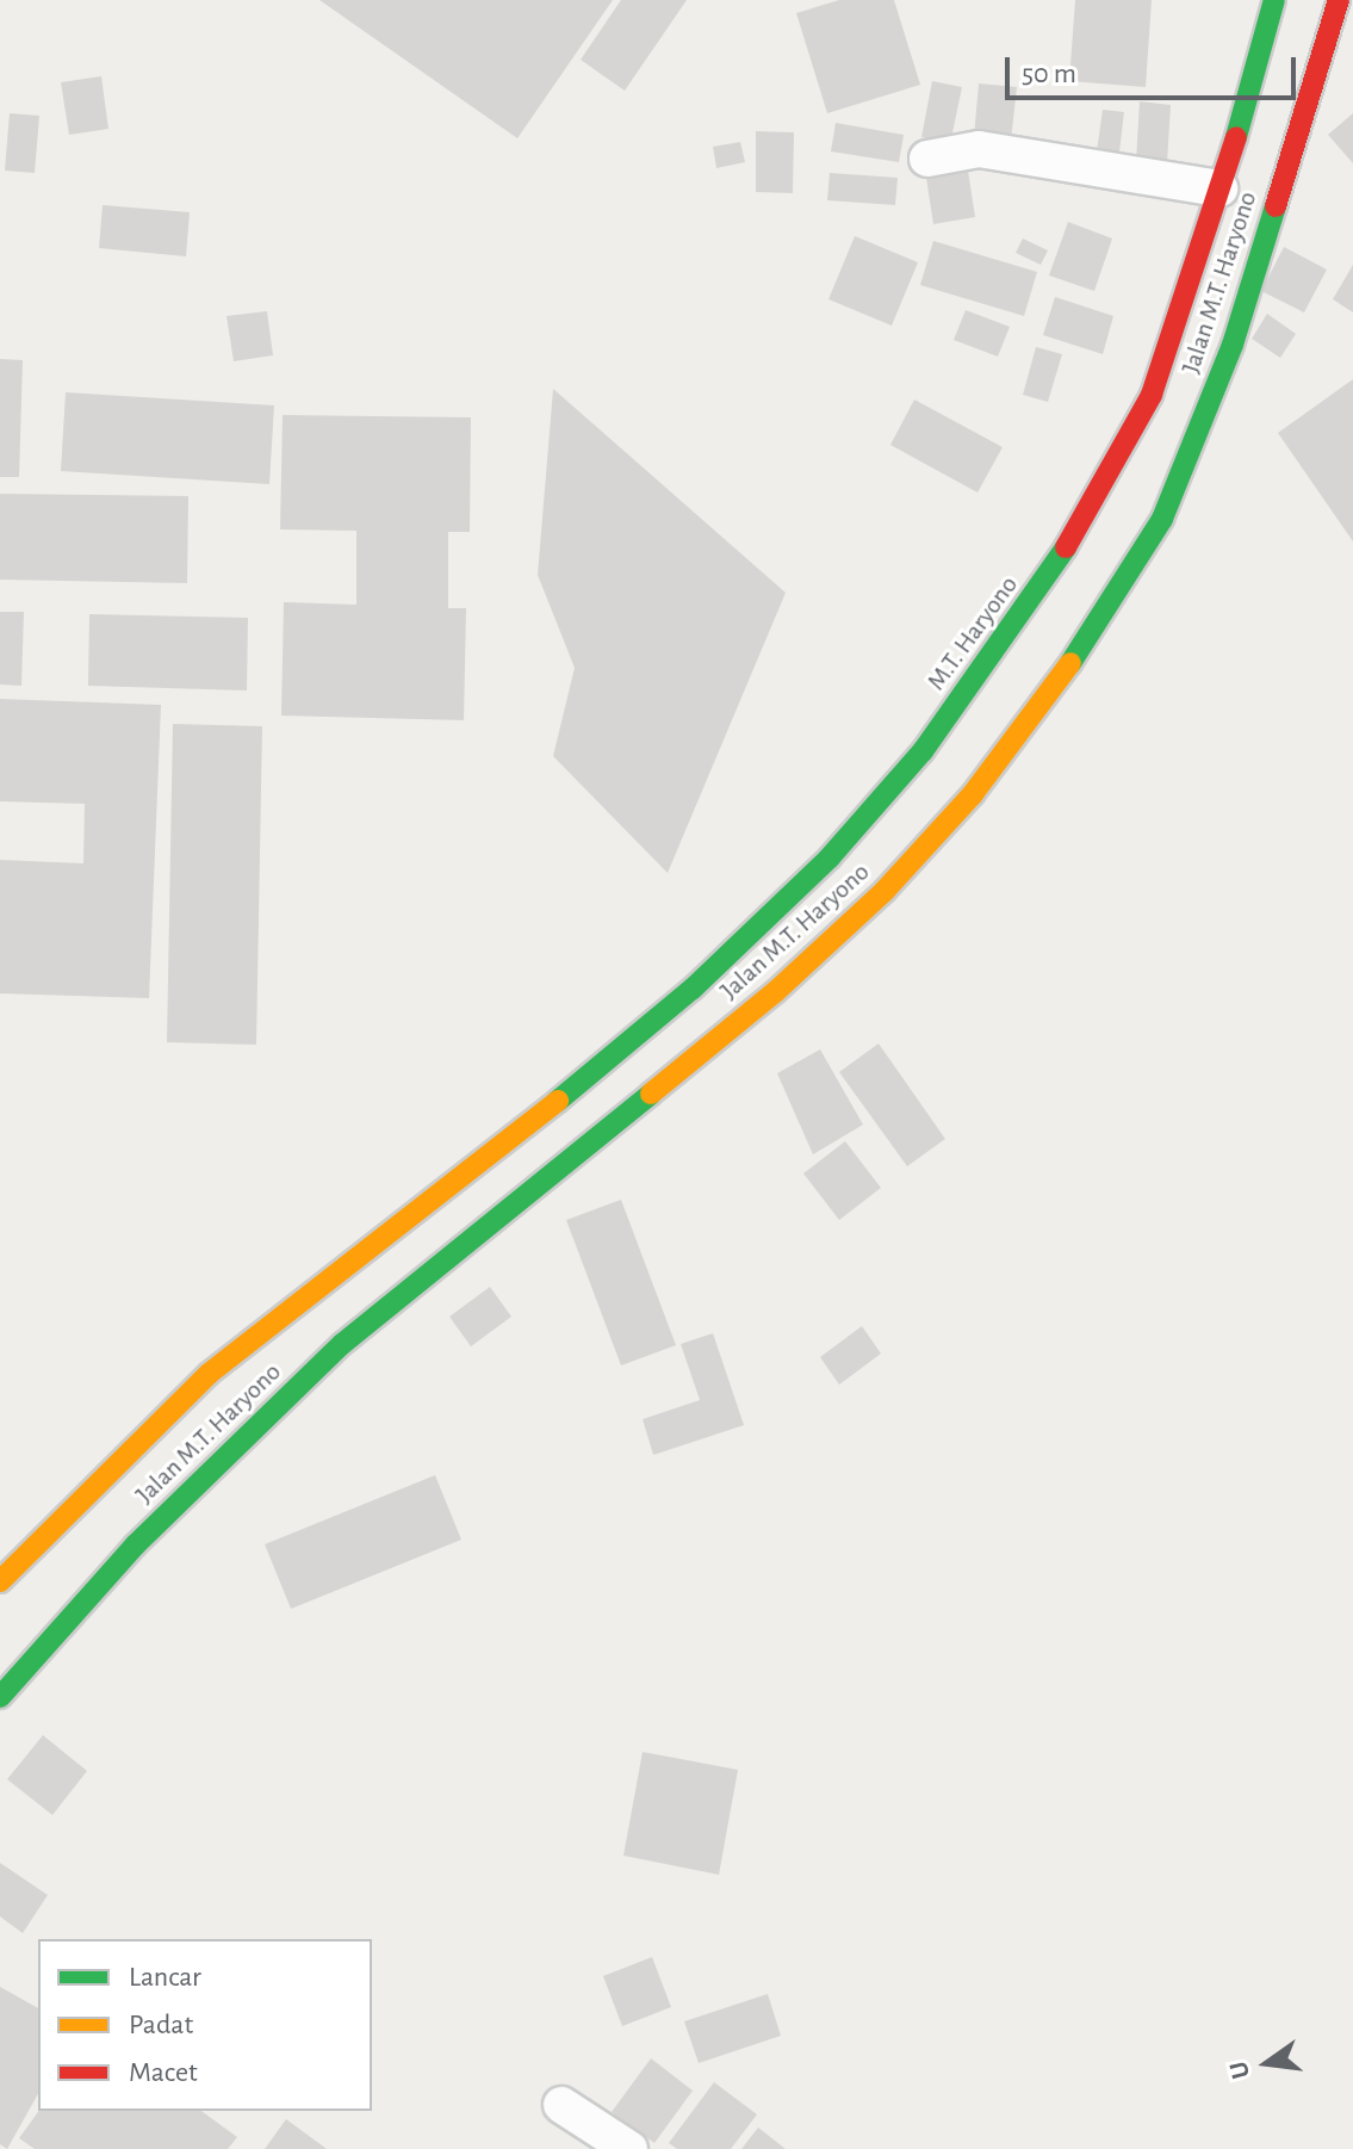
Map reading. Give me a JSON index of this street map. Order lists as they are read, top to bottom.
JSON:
{
  "streets": {
    "highway": ["Jalan M.T. Haryono", "M.T. Haryono"]
  },
  "crossings": [
    ["Jalan M.T. Haryono", "M.T. Haryono"]
  ],
  "legend": ["Lancar", "Padat", "Macet"],
  "scale_bar": "50 m",
  "north": "left"
}
